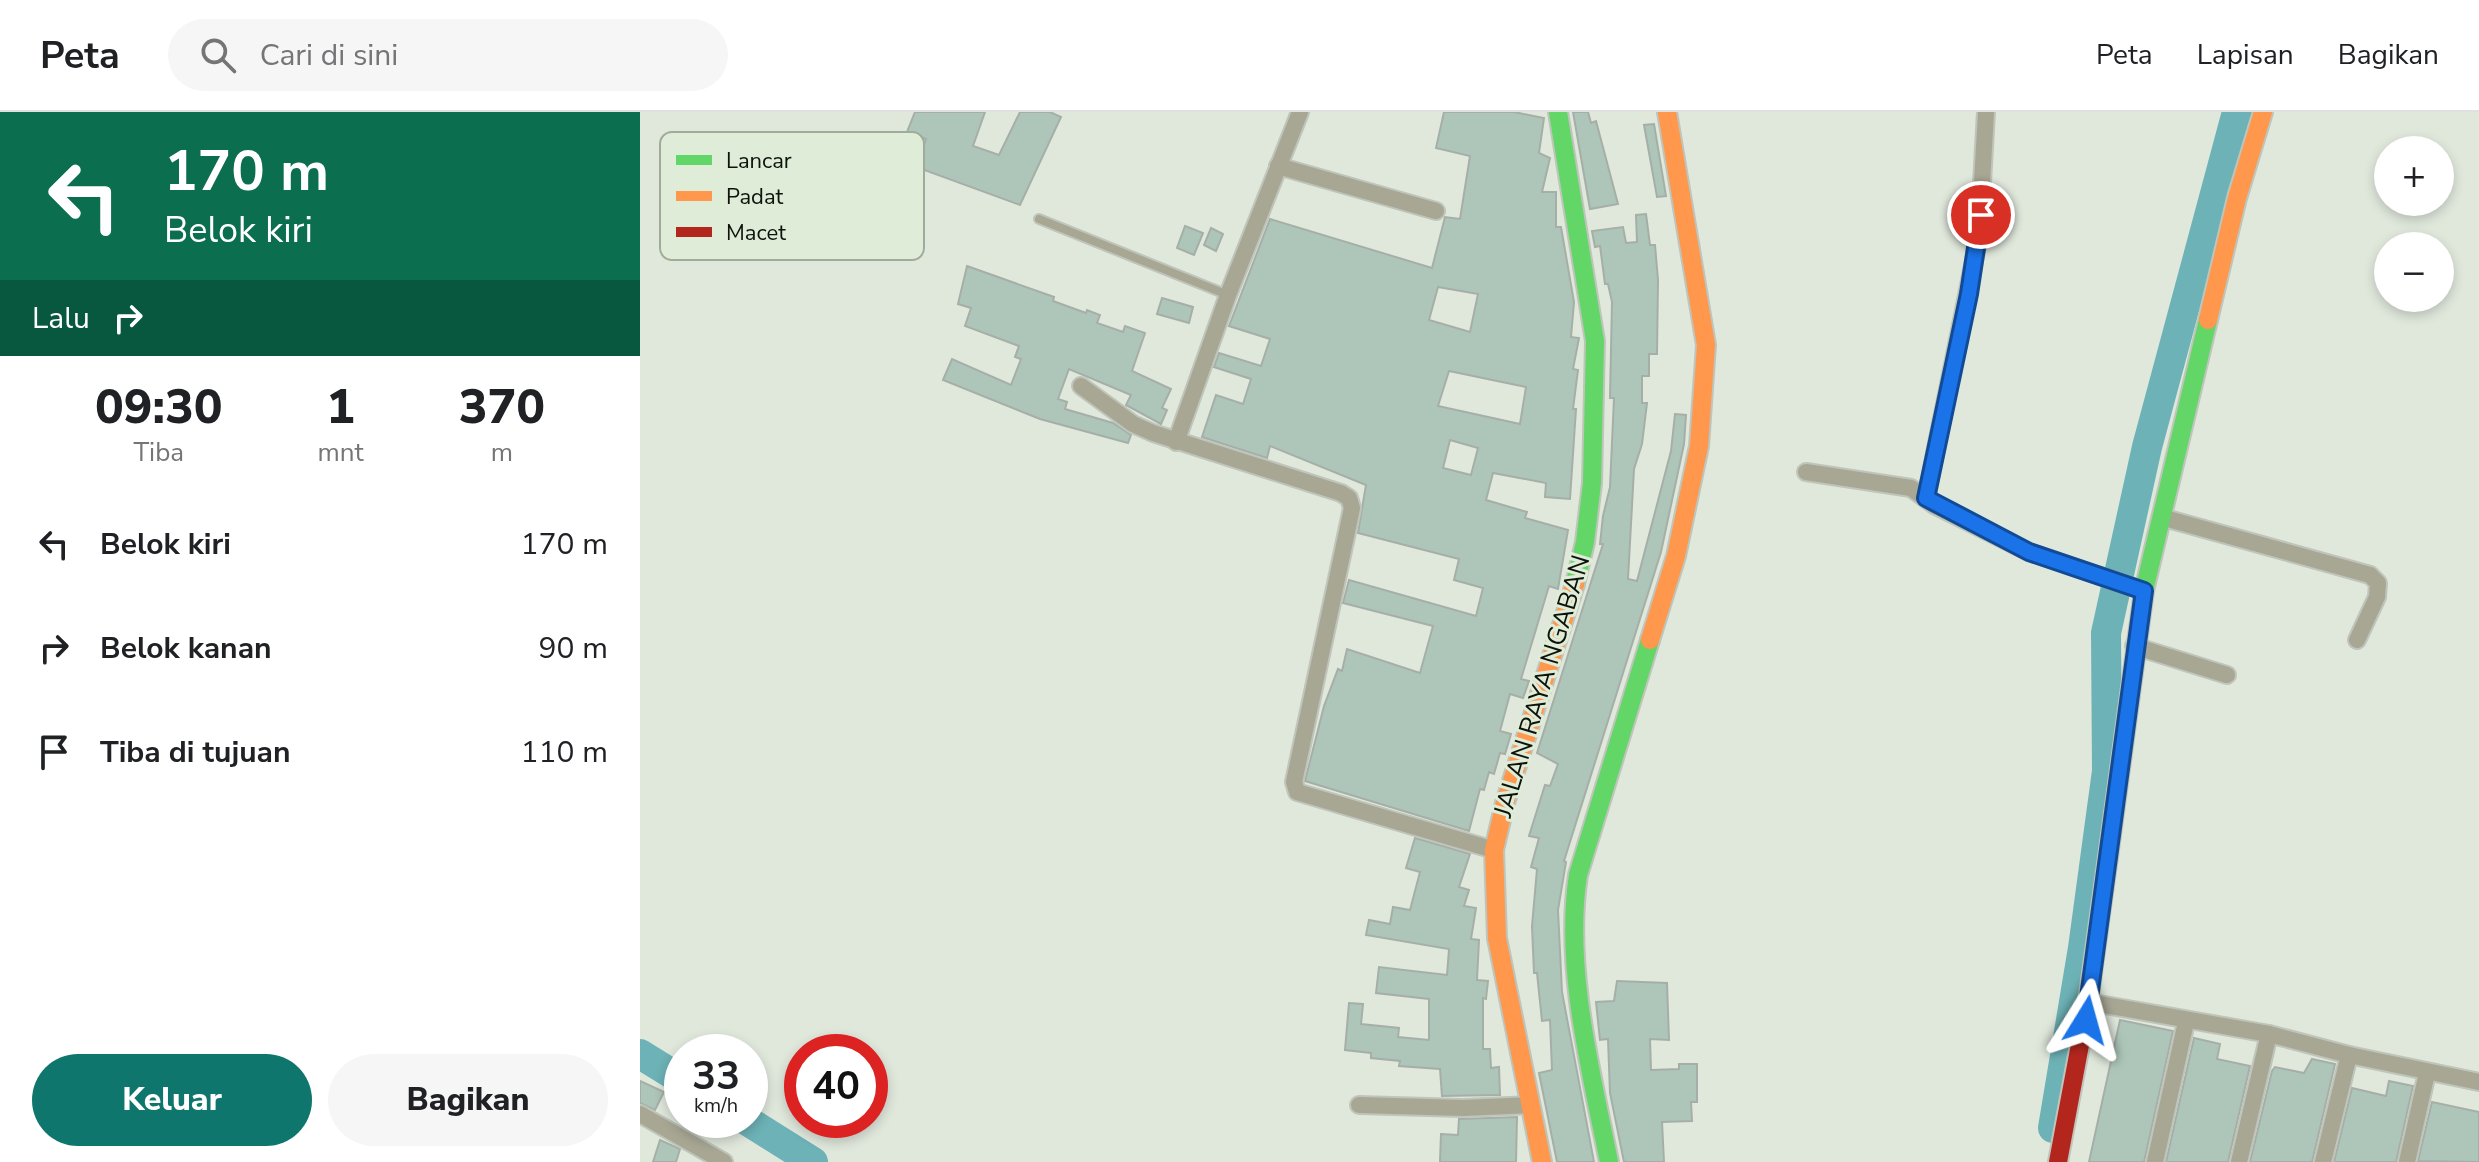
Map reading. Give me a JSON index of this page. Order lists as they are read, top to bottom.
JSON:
{
  "streets": {
    "street": ["JALAN RAYA NGABAN"]
  },
  "legend": ["Lancar", "Padat", "Macet"],
  "page": {
    "header": "Peta",
    "search": "Cari di sini",
    "nav": ["Peta", "Lapisan", "Bagikan"],
    "turn": ["170 m", "Belok kiri"],
    "map_buttons": ["+", "−"],
    "then": "Lalu",
    "eta": [
      "09:30",
      "Tiba",
      "1",
      "mnt",
      "370",
      "m"
    ],
    "list": [
      {
        "name": "Belok kiri",
        "value": "170 m"
      },
      {
        "name": "Belok kanan",
        "value": "90 m"
      },
      {
        "name": "Tiba di tujuan",
        "value": "110 m"
      }
    ],
    "speed": "33 km/h",
    "limit": "40",
    "buttons": ["Keluar", "Bagikan"]
  }
}
